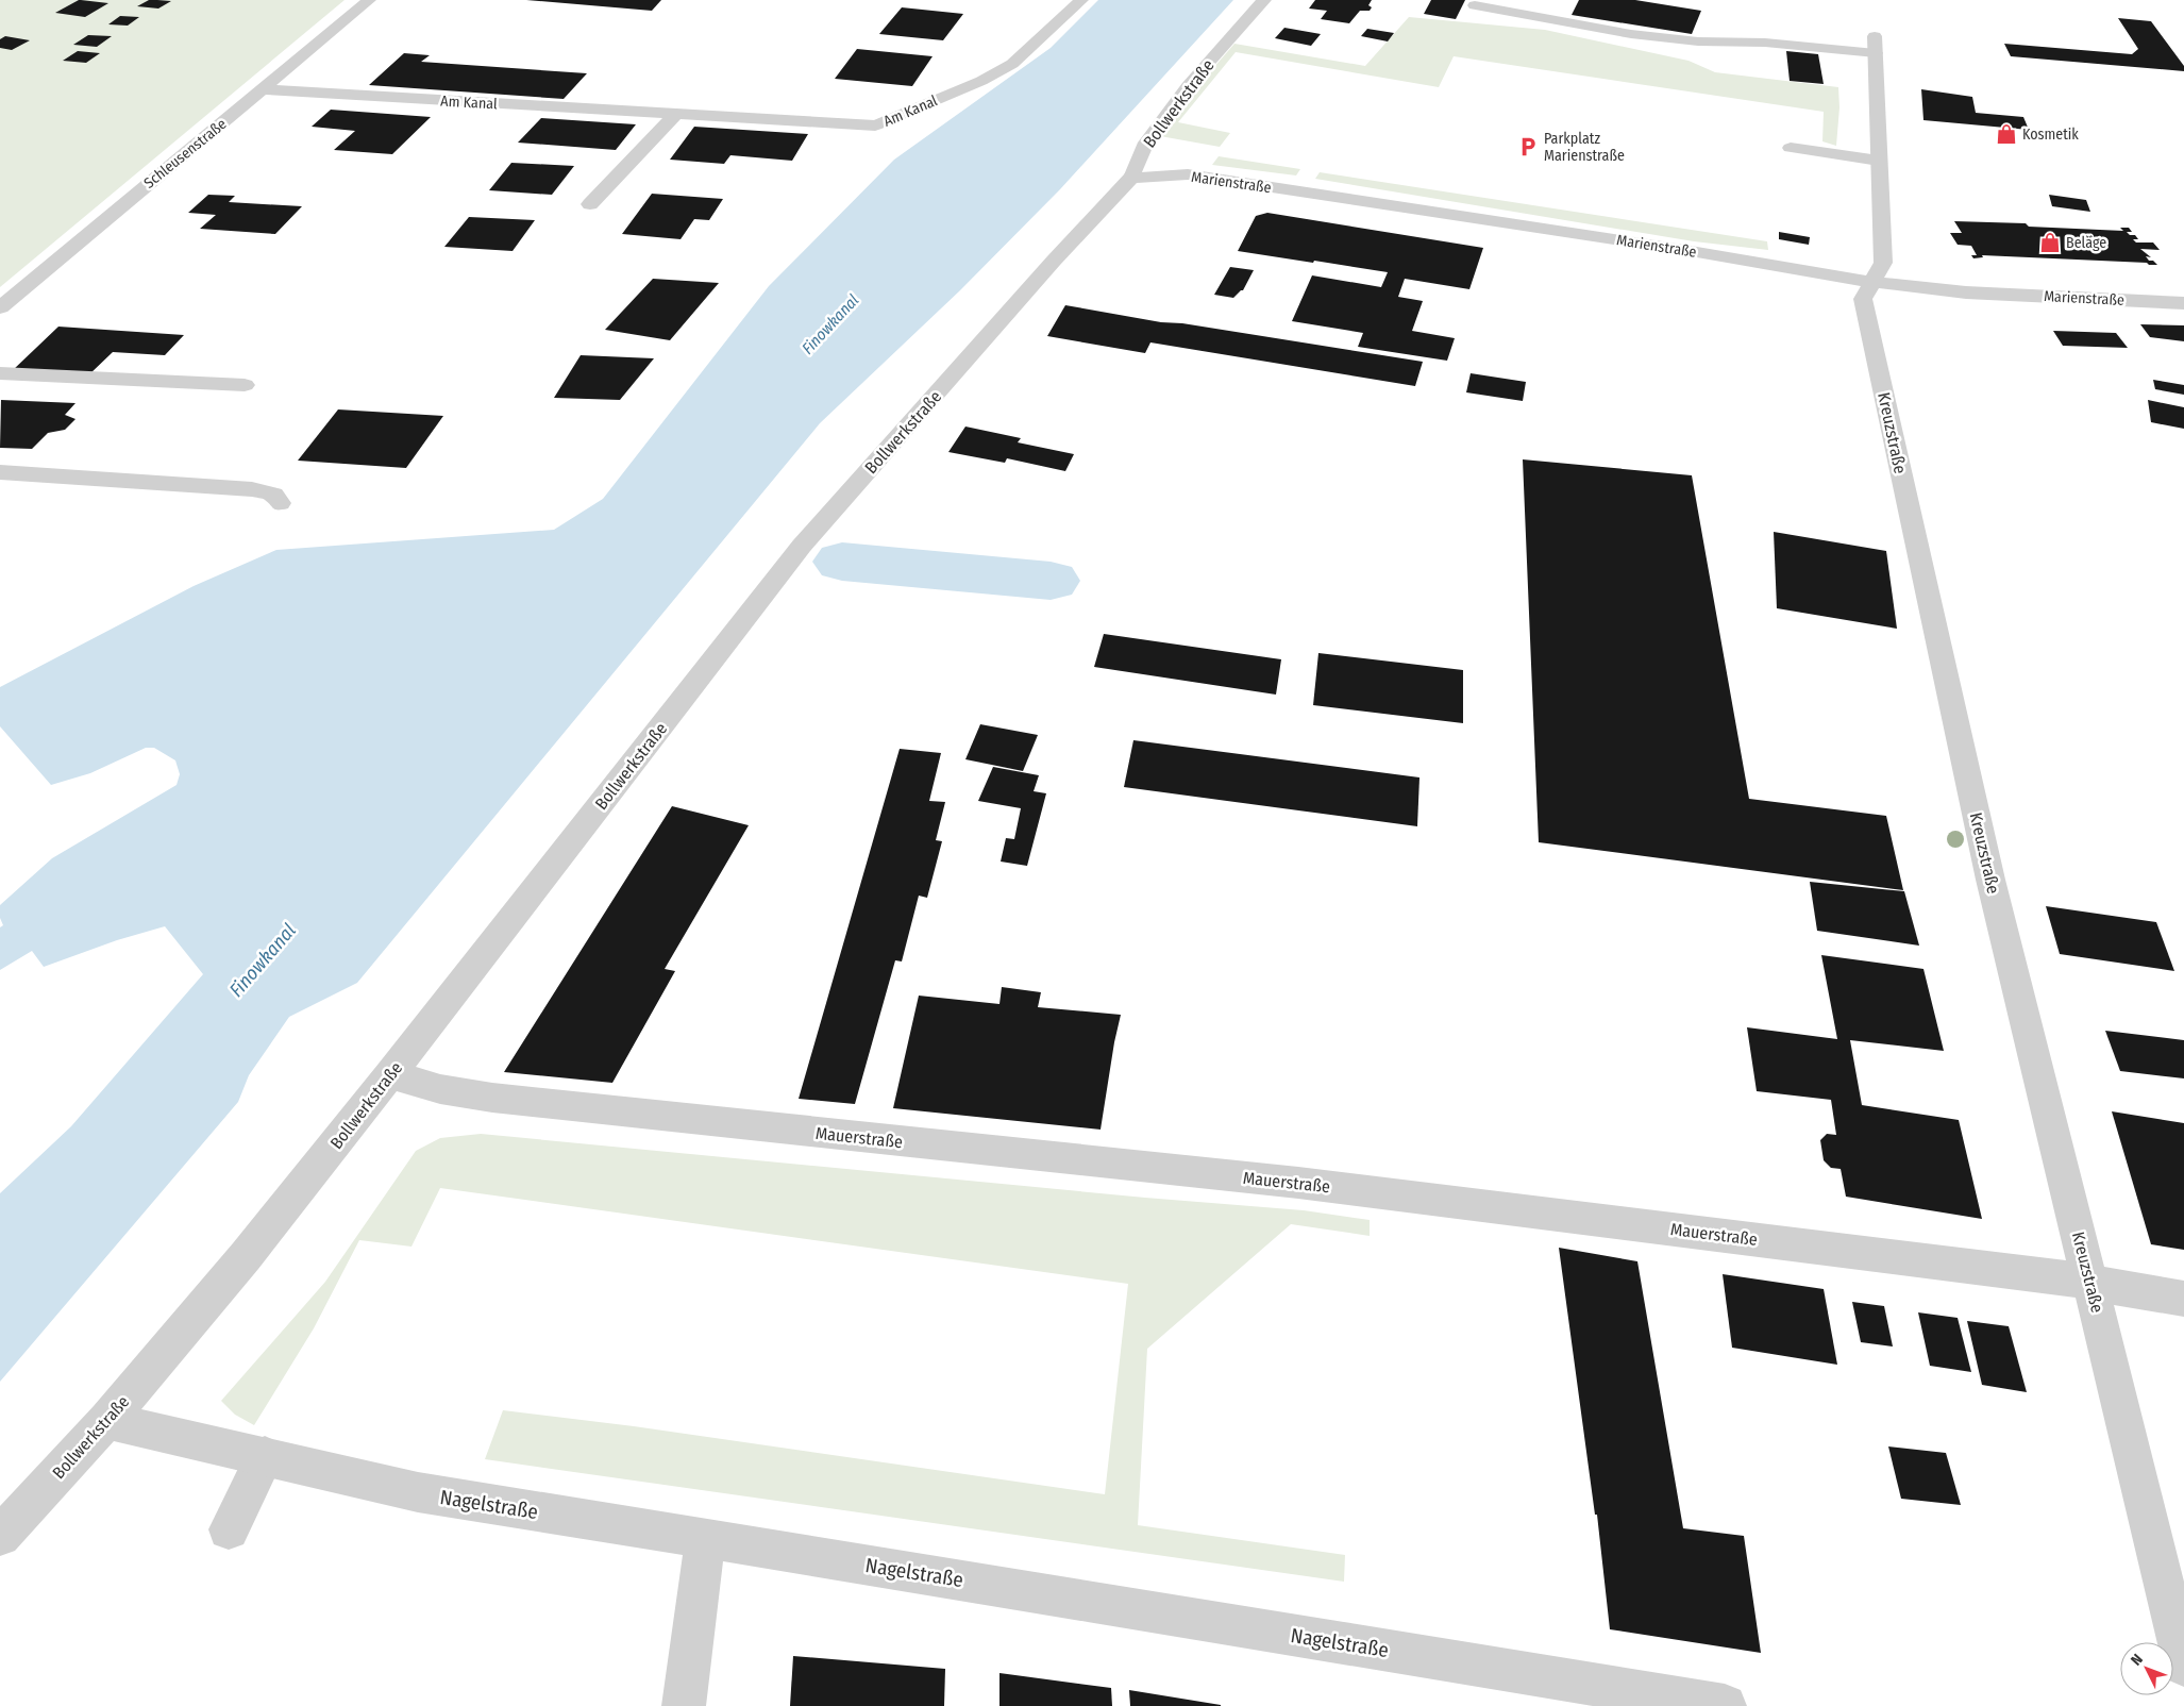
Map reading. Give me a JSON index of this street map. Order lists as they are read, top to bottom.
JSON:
{
  "streets": {
    "street": [
      "Am Kanal",
      "Bollwerkstraße",
      "Schleusenstraße",
      "Marienstraße",
      "Kreuzstraße",
      "Mauerstraße",
      "Nagelstraße"
    ]
  },
  "crossings": [
    ["Am Kanal", "Schleusenstraße"],
    ["Bollwerkstraße", "Marienstraße"],
    ["Bollwerkstraße", "Mauerstraße"],
    ["Bollwerkstraße", "Nagelstraße"],
    ["Marienstraße", "Kreuzstraße"],
    ["Kreuzstraße", "Mauerstraße"]
  ],
  "water": ["Finowkanal"],
  "places": {
    "shop": ["Kosmetik", "Beläge"],
    "parking": ["Parkplatz Marienstraße"]
  },
  "north": "top left"
}
